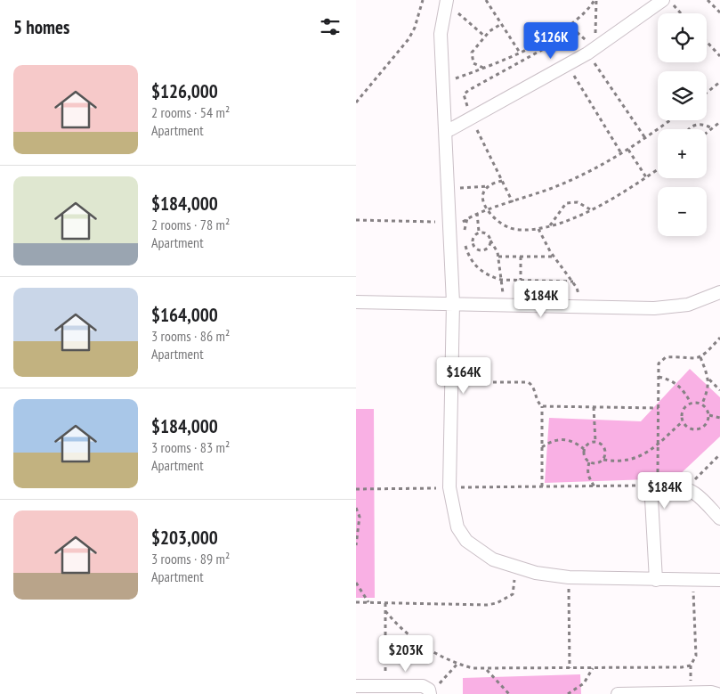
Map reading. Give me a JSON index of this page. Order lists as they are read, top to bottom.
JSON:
{
  "page": {
    "heading": "5 homes",
    "map_buttons": ["+", "−"],
    "price": [
      "$126K",
      "$184K",
      "$164K",
      "$184K",
      "$203K"
    ],
    "list": [
      {
        "name": "$126,000",
        "note": "2 rooms · 54 m² · Apartment"
      },
      {
        "name": "$184,000",
        "note": "2 rooms · 78 m² · Apartment"
      },
      {
        "name": "$164,000",
        "note": "3 rooms · 86 m² · Apartment"
      },
      {
        "name": "$184,000",
        "note": "3 rooms · 83 m² · Apartment"
      },
      {
        "name": "$203,000",
        "note": "3 rooms · 89 m² · Apartment"
      }
    ]
  }
}
